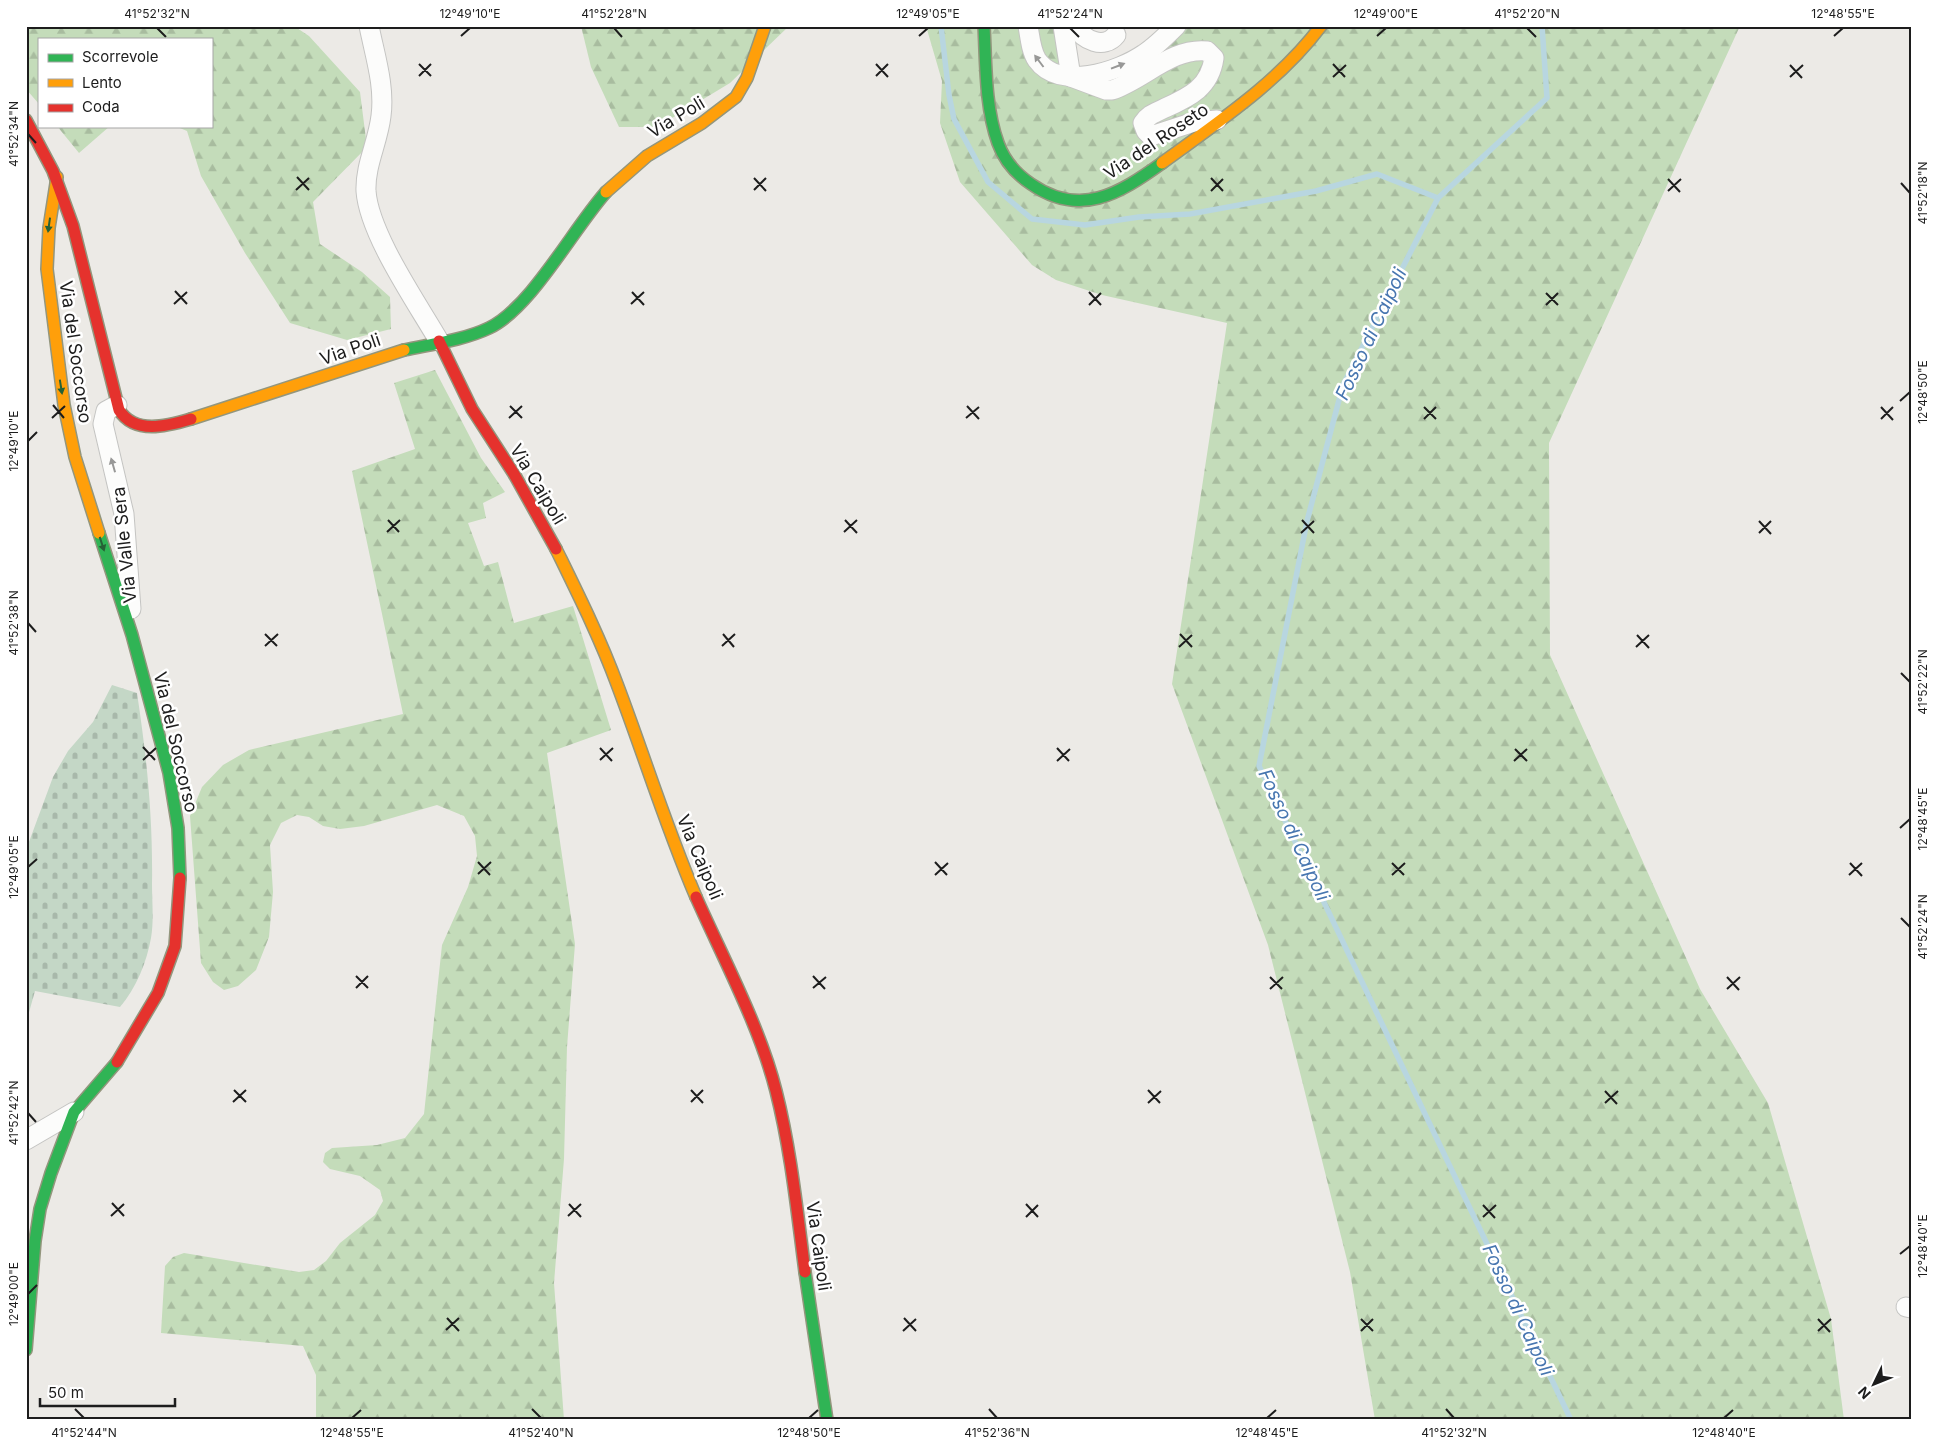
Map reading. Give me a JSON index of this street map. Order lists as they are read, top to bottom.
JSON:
{
  "streets": {
    "street": [
      "Via Poli",
      "Via del Roseto",
      "Via del Soccorso",
      "Via Caipoli",
      "Via Valle Sera"
    ]
  },
  "crossings": [
    ["Via Poli", "Via del Soccorso"],
    ["Via Poli", "Via Caipoli"],
    ["Via Poli", "Via Valle Sera"],
    ["Via del Soccorso", "Via Valle Sera"]
  ],
  "one_way": ["Via del Soccorso", "Via Valle Sera"],
  "water": ["Fosso di Caipoli"],
  "legend": ["Scorrevole", "Lento", "Coda"],
  "scale_bar": "50 m",
  "north": "bottom left",
  "coordinates": [
    "41°52'32\"N",
    "12°49'10\"E",
    "41°52'28\"N",
    "12°49'05\"E",
    "41°52'24\"N",
    "12°49'00\"E",
    "41°52'20\"N",
    "12°48'55\"E",
    "41°52'34\"N",
    "41°52'18\"N",
    "12°48'50\"E",
    "41°52'38\"N",
    "41°52'22\"N",
    "12°48'45\"E",
    "41°52'42\"N",
    "12°48'40\"E",
    "41°52'44\"N",
    "41°52'40\"N",
    "41°52'36\"N"
  ]
}
